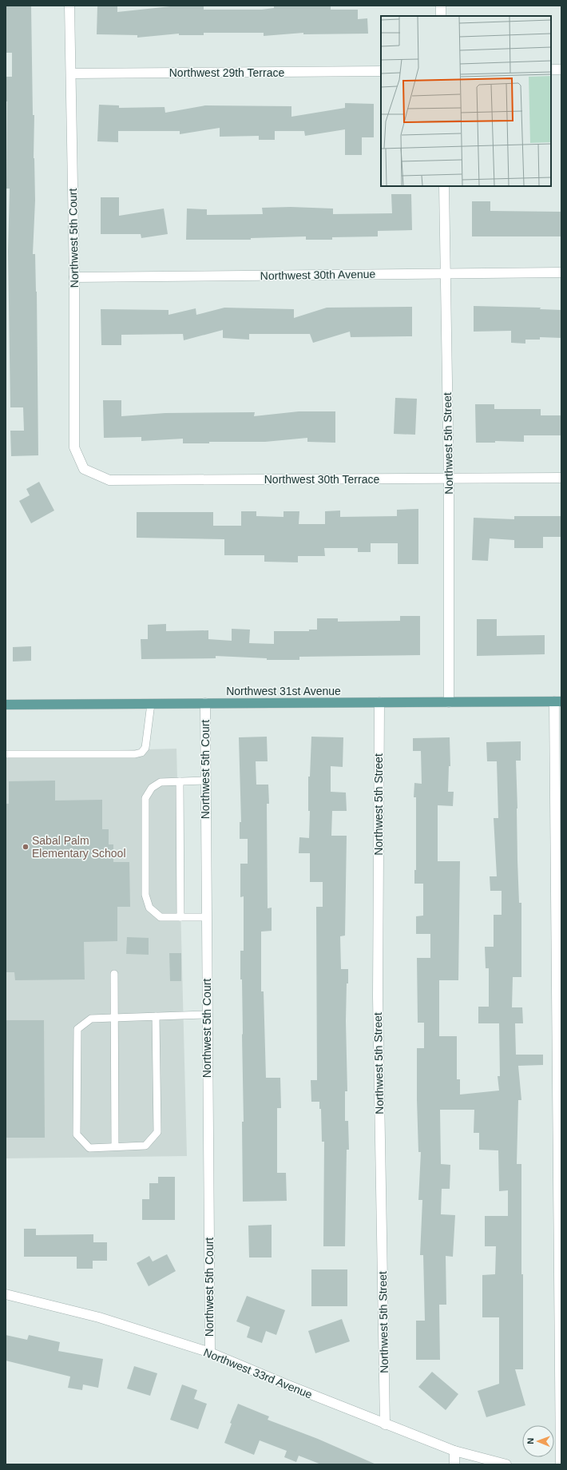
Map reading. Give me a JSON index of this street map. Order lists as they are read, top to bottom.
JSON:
{
  "streets": {
    "main road": ["Northwest 31st Avenue"],
    "street": [
      "Northwest 29th Terrace",
      "Northwest 5th Court",
      "Northwest 30th Avenue",
      "Northwest 5th Street",
      "Northwest 30th Terrace",
      "Northwest 33rd Avenue"
    ]
  },
  "crossings": [
    ["Northwest 29th Terrace", "Northwest 5th Court"],
    ["Northwest 5th Court", "Northwest 30th Avenue"],
    ["Northwest 5th Court", "Northwest 30th Terrace"],
    ["Northwest 5th Court", "Northwest 31st Avenue"],
    ["Northwest 5th Court", "Northwest 33rd Avenue"],
    ["Northwest 30th Avenue", "Northwest 5th Street"],
    ["Northwest 5th Street", "Northwest 30th Terrace"],
    ["Northwest 5th Street", "Northwest 31st Avenue"],
    ["Northwest 5th Street", "Northwest 33rd Avenue"]
  ],
  "places": ["Sabal Palm Elementary School"],
  "north": "left"
}
